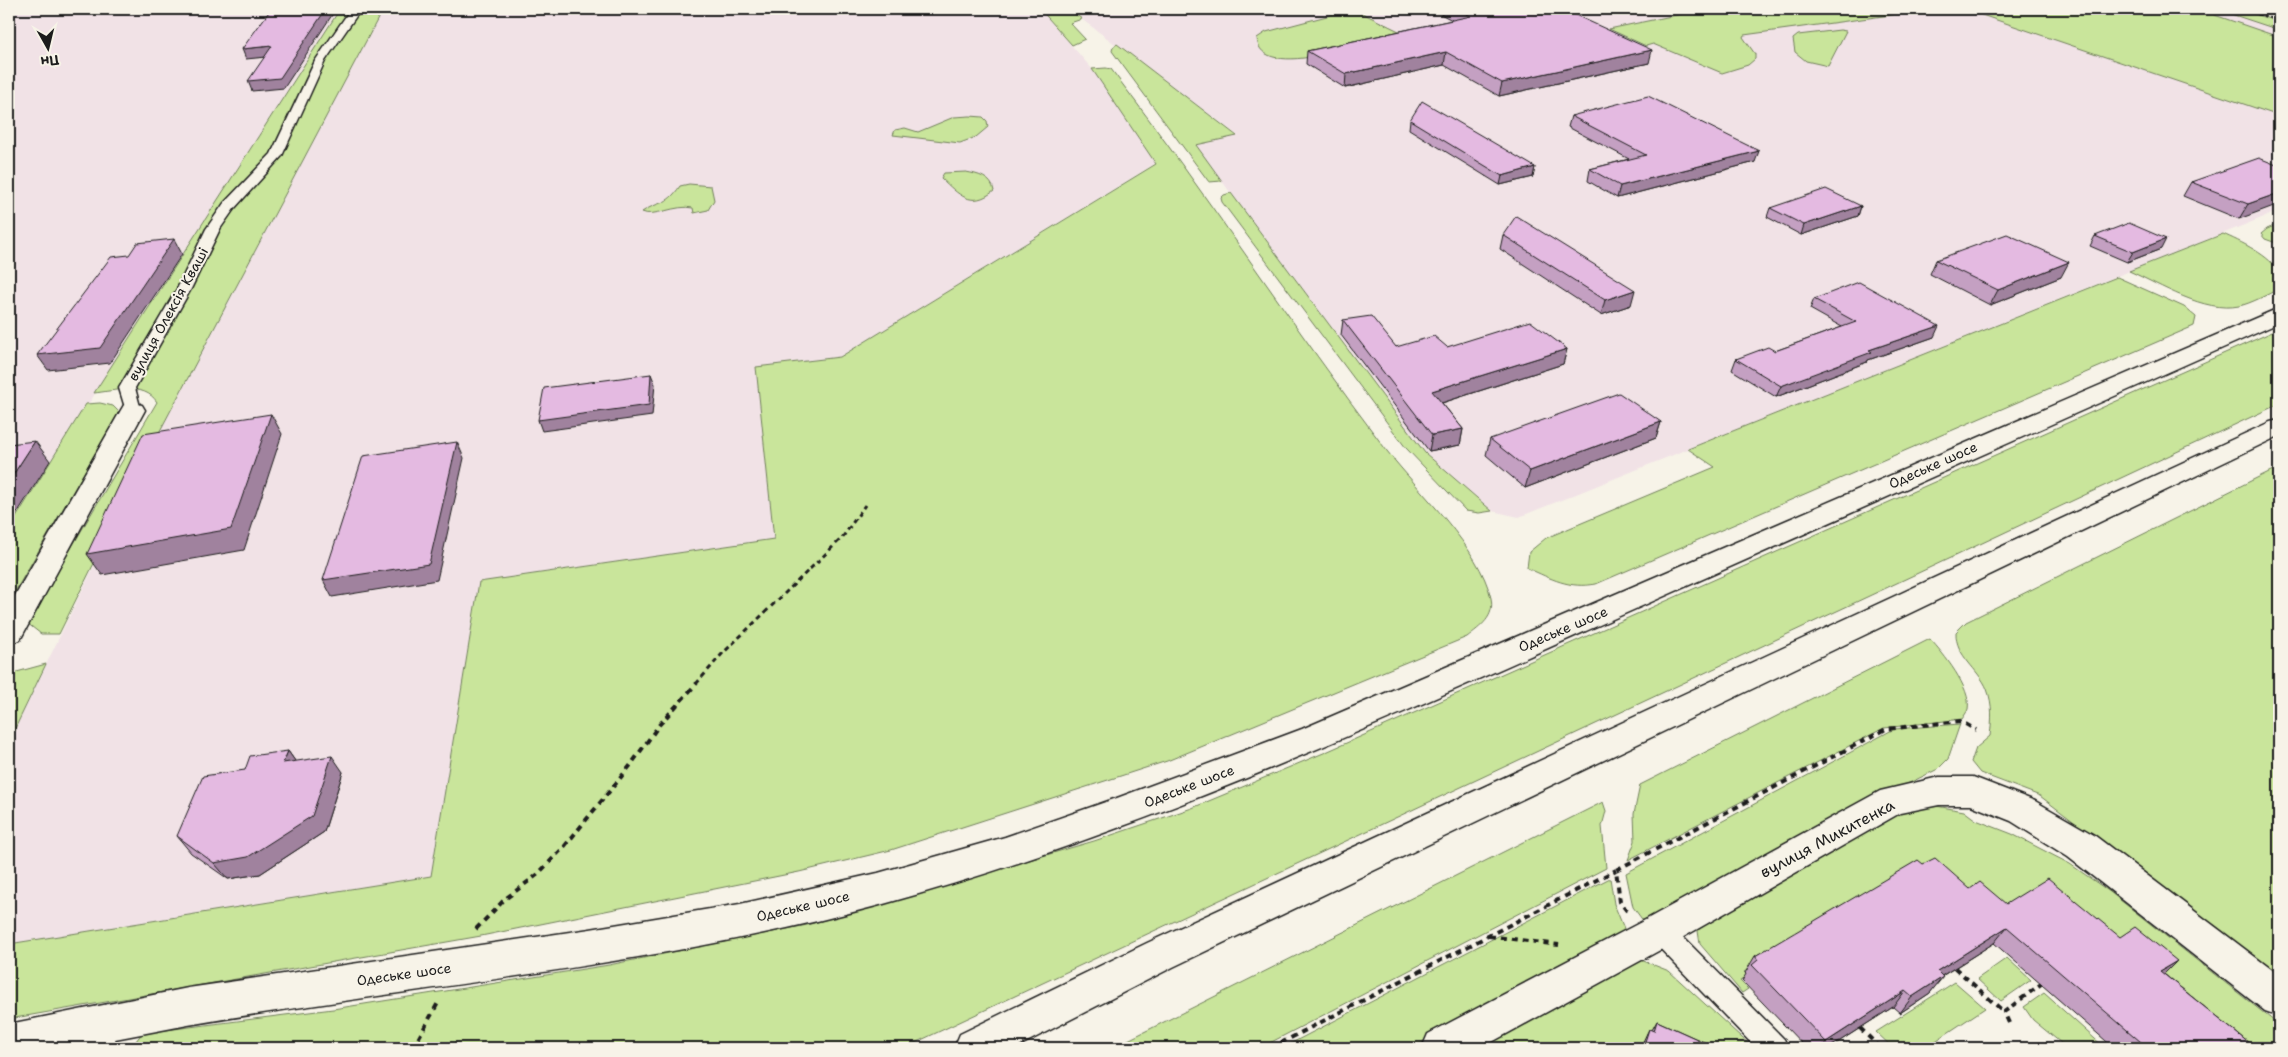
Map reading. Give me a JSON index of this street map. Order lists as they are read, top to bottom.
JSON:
{
  "streets": {
    "main road": ["вулиця Олексія Кваші", "Одеське шосе", "вулиця Микитенка"]
  },
  "north": "bottom"
}
